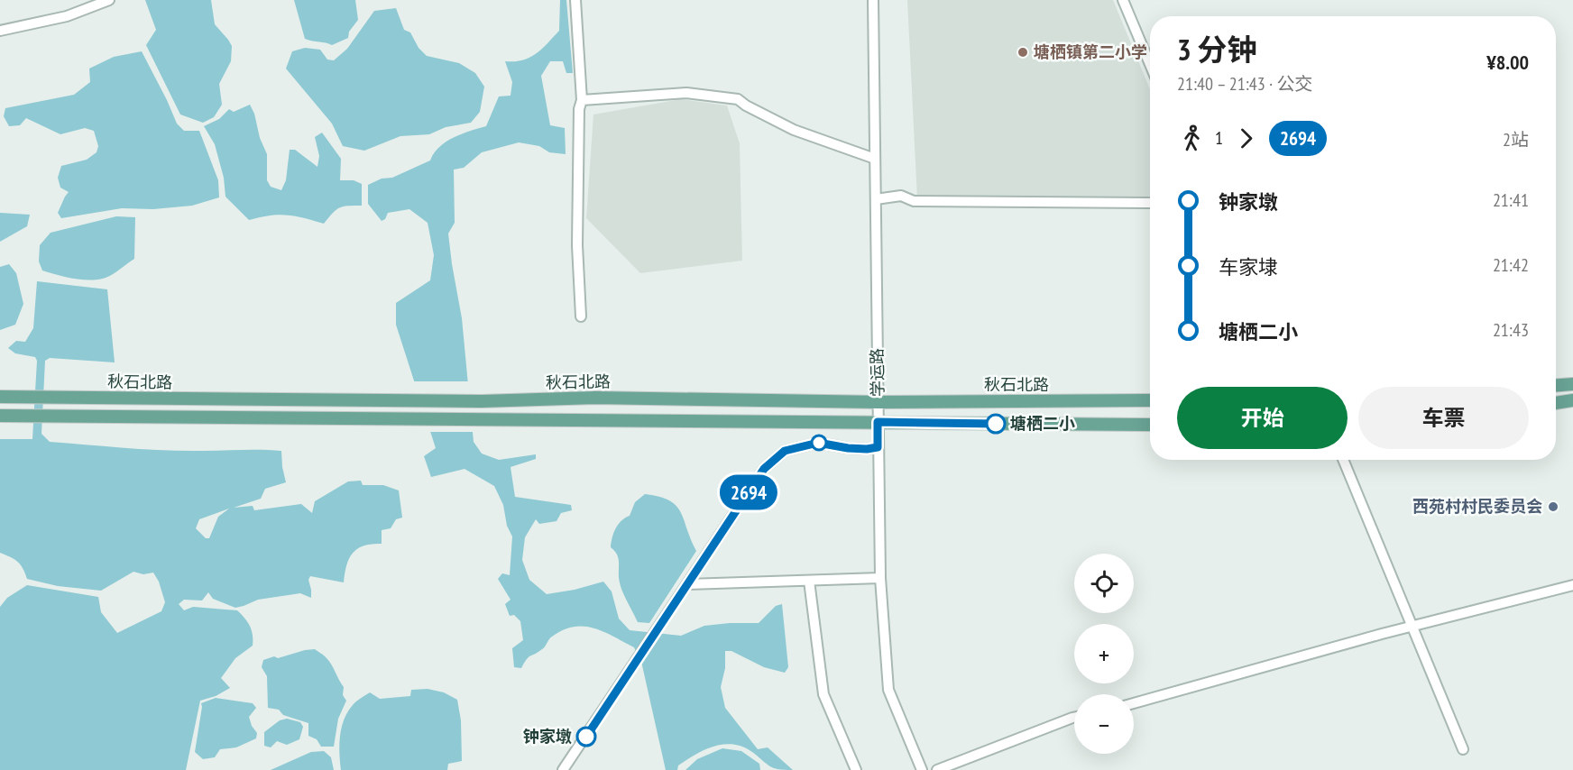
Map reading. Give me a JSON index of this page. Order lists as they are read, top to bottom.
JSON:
{
  "streets": {
    "main road": ["秋石北路"],
    "street": ["学运路"]
  },
  "crossings": [
    ["学运路", "秋石北路"]
  ],
  "places": [
    "塘栖镇第二小学",
    "塘栖二小",
    "西苑村村民委员会",
    "钟家墩"
  ],
  "lines": ["bus line 2694"],
  "page": {
    "on_map": "2694",
    "heading": ["3 分钟", "21:40 – 21:43 · 公交", "¥8.00"],
    "legs": ["1", "2694", "2站"],
    "list": [
      {
        "name": "钟家墩",
        "value": "21:41"
      },
      {
        "name": "车家埭",
        "value": "21:42"
      },
      {
        "name": "塘栖二小",
        "value": "21:43"
      }
    ],
    "buttons": ["开始", "车票"],
    "map_buttons": ["+", "−"]
  }
}
